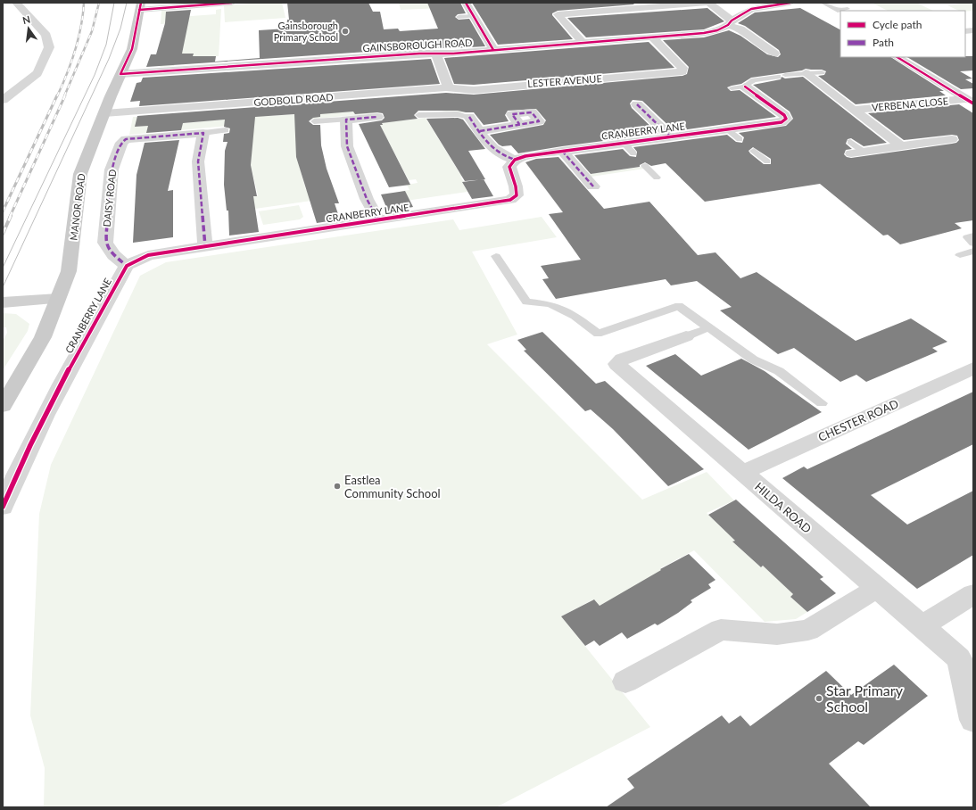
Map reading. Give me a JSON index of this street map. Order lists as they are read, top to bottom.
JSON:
{
  "streets": {
    "main road": ["MANOR ROAD"],
    "street": [
      "GAINSBOROUGH ROAD",
      "LESTER AVENUE",
      "GODBOLD ROAD",
      "VERBENA CLOSE",
      "CRANBERRY LANE",
      "DAISY ROAD",
      "CHESTER ROAD",
      "HILDA ROAD"
    ]
  },
  "crossings": [
    ["GAINSBOROUGH ROAD", "LESTER AVENUE"],
    ["GAINSBOROUGH ROAD", "MANOR ROAD"],
    ["LESTER AVENUE", "GODBOLD ROAD"],
    ["GODBOLD ROAD", "MANOR ROAD"],
    ["CRANBERRY LANE", "DAISY ROAD"],
    ["CHESTER ROAD", "HILDA ROAD"]
  ],
  "places": ["Gainsborough Primary School", "Eastlea Community School", "Star Primary School"],
  "legend": ["Cycle path", "Path"],
  "north": "top"
}
